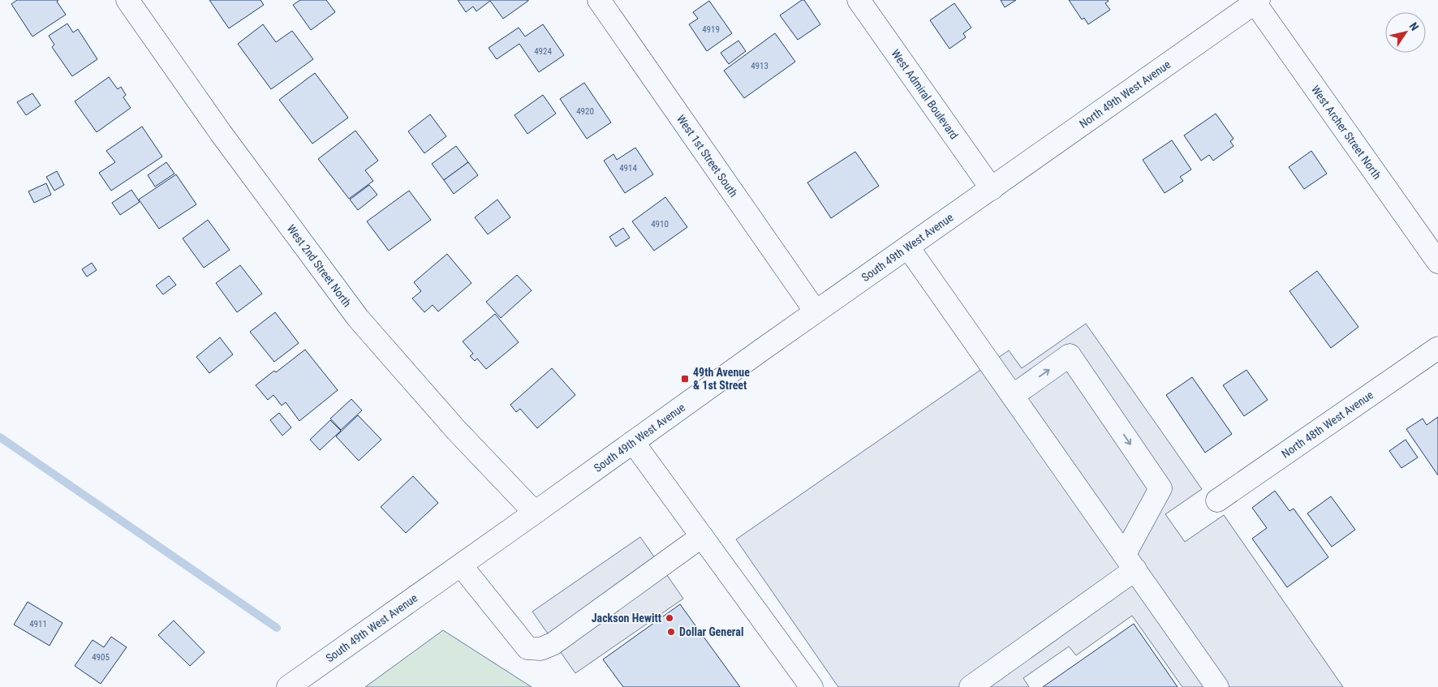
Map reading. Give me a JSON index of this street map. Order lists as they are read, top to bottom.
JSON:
{
  "streets": {
    "street": [
      "West Admiral Boulevard",
      "North 49th West Avenue",
      "West Archer Street North",
      "West 1st Street South",
      "South 49th West Avenue",
      "West 2nd Street North",
      "North 48th West Avenue"
    ]
  },
  "crossings": [
    ["West Admiral Boulevard", "North 49th West Avenue"],
    ["West Admiral Boulevard", "South 49th West Avenue"],
    ["North 49th West Avenue", "West Archer Street North"],
    ["North 49th West Avenue", "South 49th West Avenue"],
    ["West 1st Street South", "South 49th West Avenue"],
    ["South 49th West Avenue", "West 2nd Street North"]
  ],
  "places": {
    "transit": ["49th Avenue & 1st Street"],
    "other": ["Jackson Hewitt", "Dollar General"]
  },
  "house_numbers": [
    "4919",
    "4924",
    "4913",
    "4920",
    "4914",
    "4910",
    "4911",
    "4905"
  ],
  "north": "top right"
}
